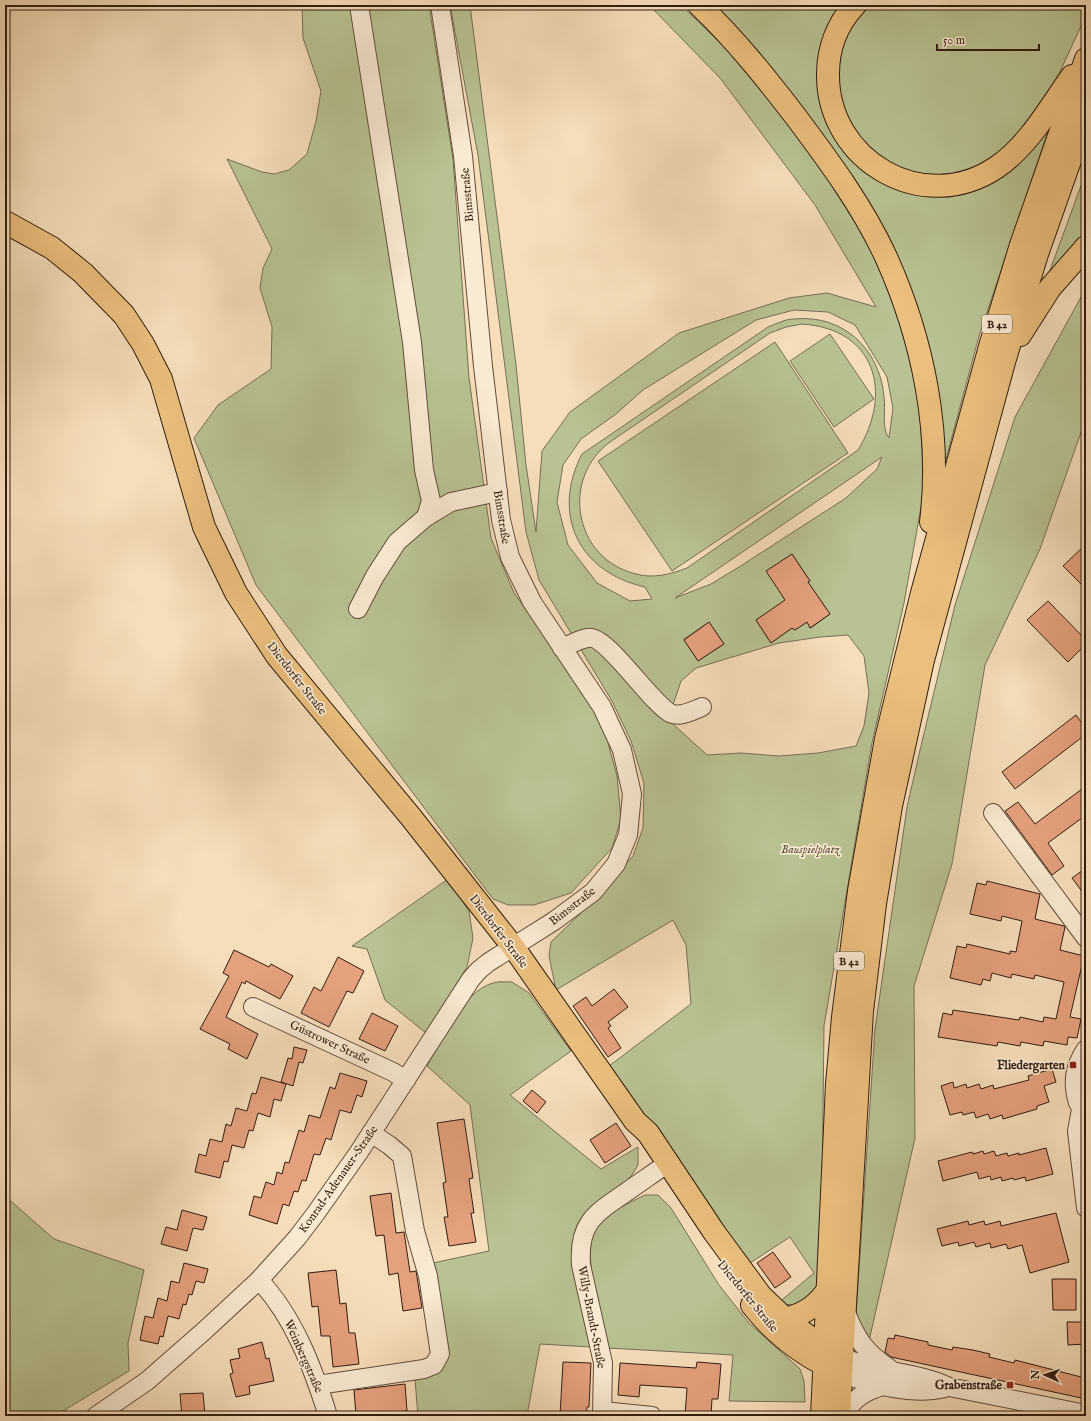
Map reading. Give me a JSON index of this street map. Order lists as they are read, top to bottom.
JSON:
{
  "streets": {
    "main road": ["B 42", "Dierdorfer Straße"],
    "street": [
      "Bimsstraße",
      "Güstrower Straße",
      "Konrad-Adenauer-Straße",
      "Willy-Brandt-Straße",
      "Weinbergstraße"
    ]
  },
  "crossings": [
    ["Bimsstraße", "Dierdorfer Straße"],
    ["Bimsstraße", "Konrad-Adenauer-Straße"],
    ["B 42", "Dierdorfer Straße"],
    ["Dierdorfer Straße", "Konrad-Adenauer-Straße"],
    ["Dierdorfer Straße", "Willy-Brandt-Straße"],
    ["Güstrower Straße", "Konrad-Adenauer-Straße"],
    ["Konrad-Adenauer-Straße", "Weinbergstraße"]
  ],
  "parks": ["Bauspielplatz"],
  "places": {
    "transit": ["Fliedergarten", "Grabenstraße"]
  },
  "scale_bar": "50 m",
  "north": "left"
}
